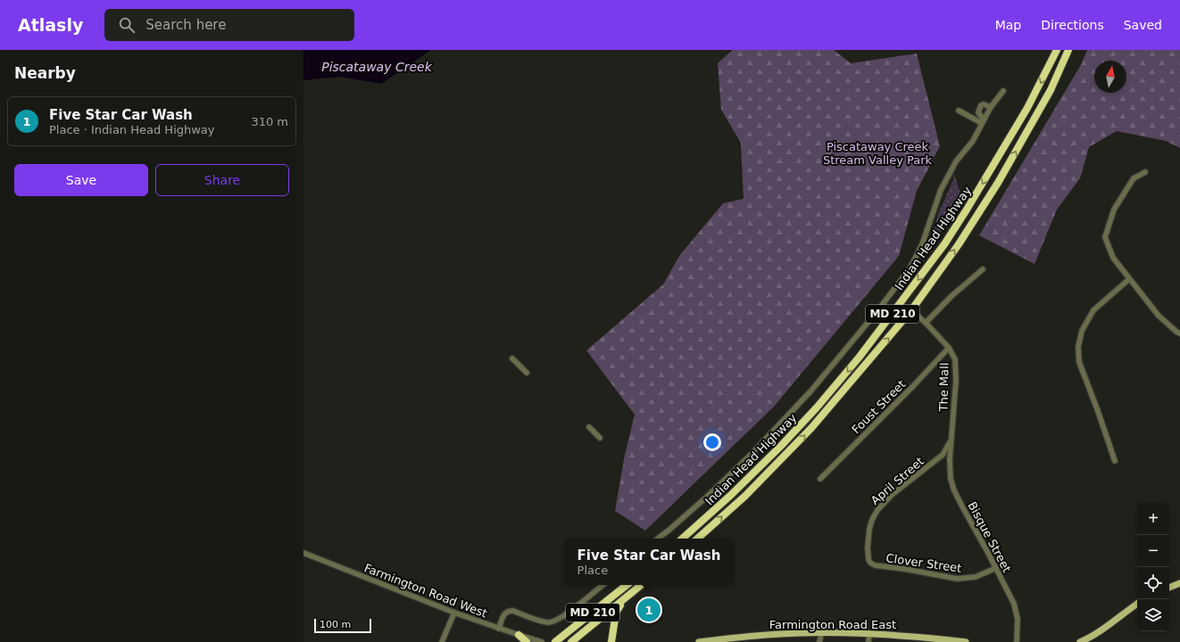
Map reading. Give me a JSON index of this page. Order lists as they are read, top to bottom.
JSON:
{
  "streets": {
    "highway": ["Indian Head Highway", "MD 210"],
    "main road": ["Farmington Road East"],
    "street": [
      "The Mall",
      "Foust Street",
      "April Street",
      "Bisque Street",
      "Clover Street",
      "Farmington Road West"
    ]
  },
  "crossings": [
    ["Indian Head Highway", "The Mall"],
    ["The Mall", "Foust Street"],
    ["The Mall", "April Street"],
    ["The Mall", "Bisque Street"],
    ["April Street", "Bisque Street"],
    ["April Street", "Clover Street"],
    ["Bisque Street", "Clover Street"]
  ],
  "water": ["Piscataway Creek"],
  "parks": ["Piscataway Creek Stream Valley Park"],
  "scale_bar": "100 m",
  "north": "top",
  "page": {
    "header": "Atlasly",
    "search": "Search here",
    "nav": ["Map", "Directions", "Saved"],
    "heading": "Nearby",
    "list": [
      {
        "mark": "1",
        "name": "Five Star Car Wash",
        "note": "Place · Indian Head Highway",
        "value": "310 m"
      }
    ],
    "buttons": ["Save", "Share"],
    "map_buttons": ["+", "−"],
    "popup": ["Five Star Car Wash", "Place"],
    "pins": "1",
    "scale": "100 m"
  }
}
